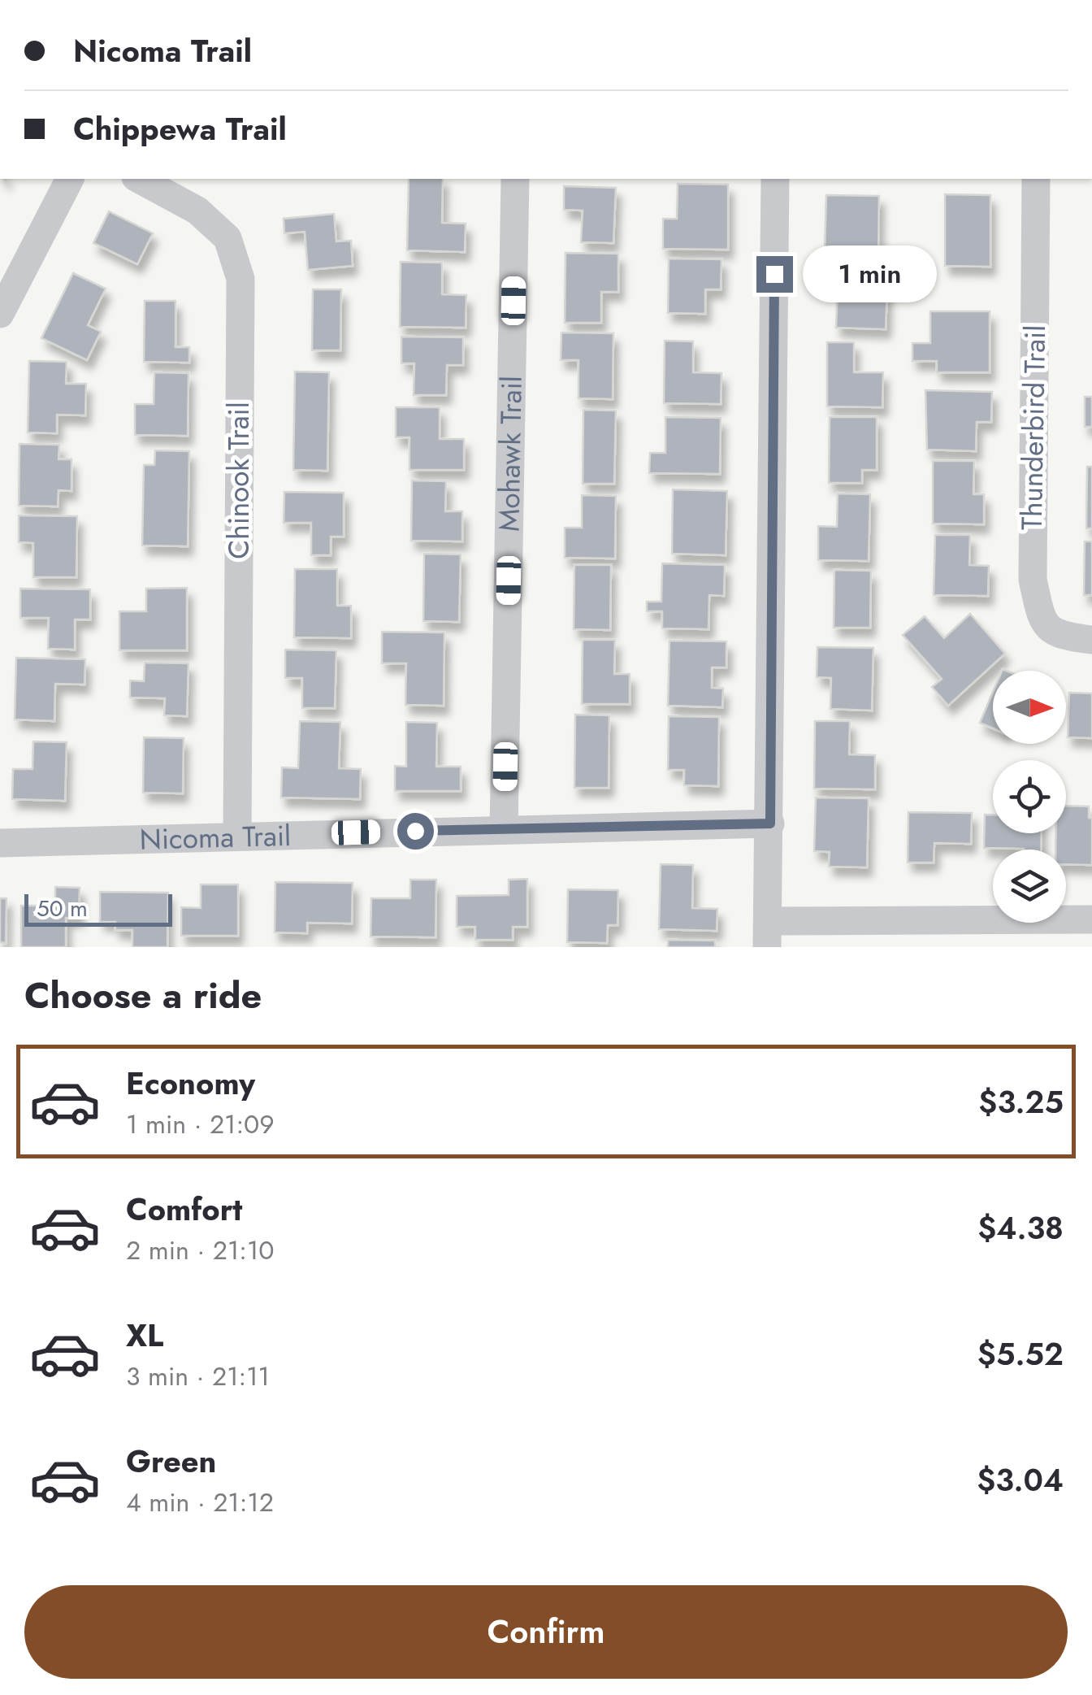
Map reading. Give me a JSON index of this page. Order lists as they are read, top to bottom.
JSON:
{
  "streets": {
    "street": [
      "Thunderbird Trail",
      "Mohawk Trail",
      "Chinook Trail",
      "Nicoma Trail"
    ]
  },
  "crossings": [
    ["Mohawk Trail", "Nicoma Trail"],
    ["Chinook Trail", "Nicoma Trail"]
  ],
  "scale_bar": "50 m",
  "north": "right",
  "page": {
    "banner": ["Nicoma Trail", "Chippewa Trail"],
    "bubble": "1 min",
    "scale": "50 m",
    "heading": "Choose a ride",
    "list": [
      {
        "name": "Economy",
        "note": "1 min · 21:09",
        "value": "$3.25"
      },
      {
        "name": "Comfort",
        "note": "2 min · 21:10",
        "value": "$4.38"
      },
      {
        "name": "XL",
        "note": "3 min · 21:11",
        "value": "$5.52"
      },
      {
        "name": "Green",
        "note": "4 min · 21:12",
        "value": "$3.04"
      }
    ],
    "buttons": "Confirm"
  }
}
